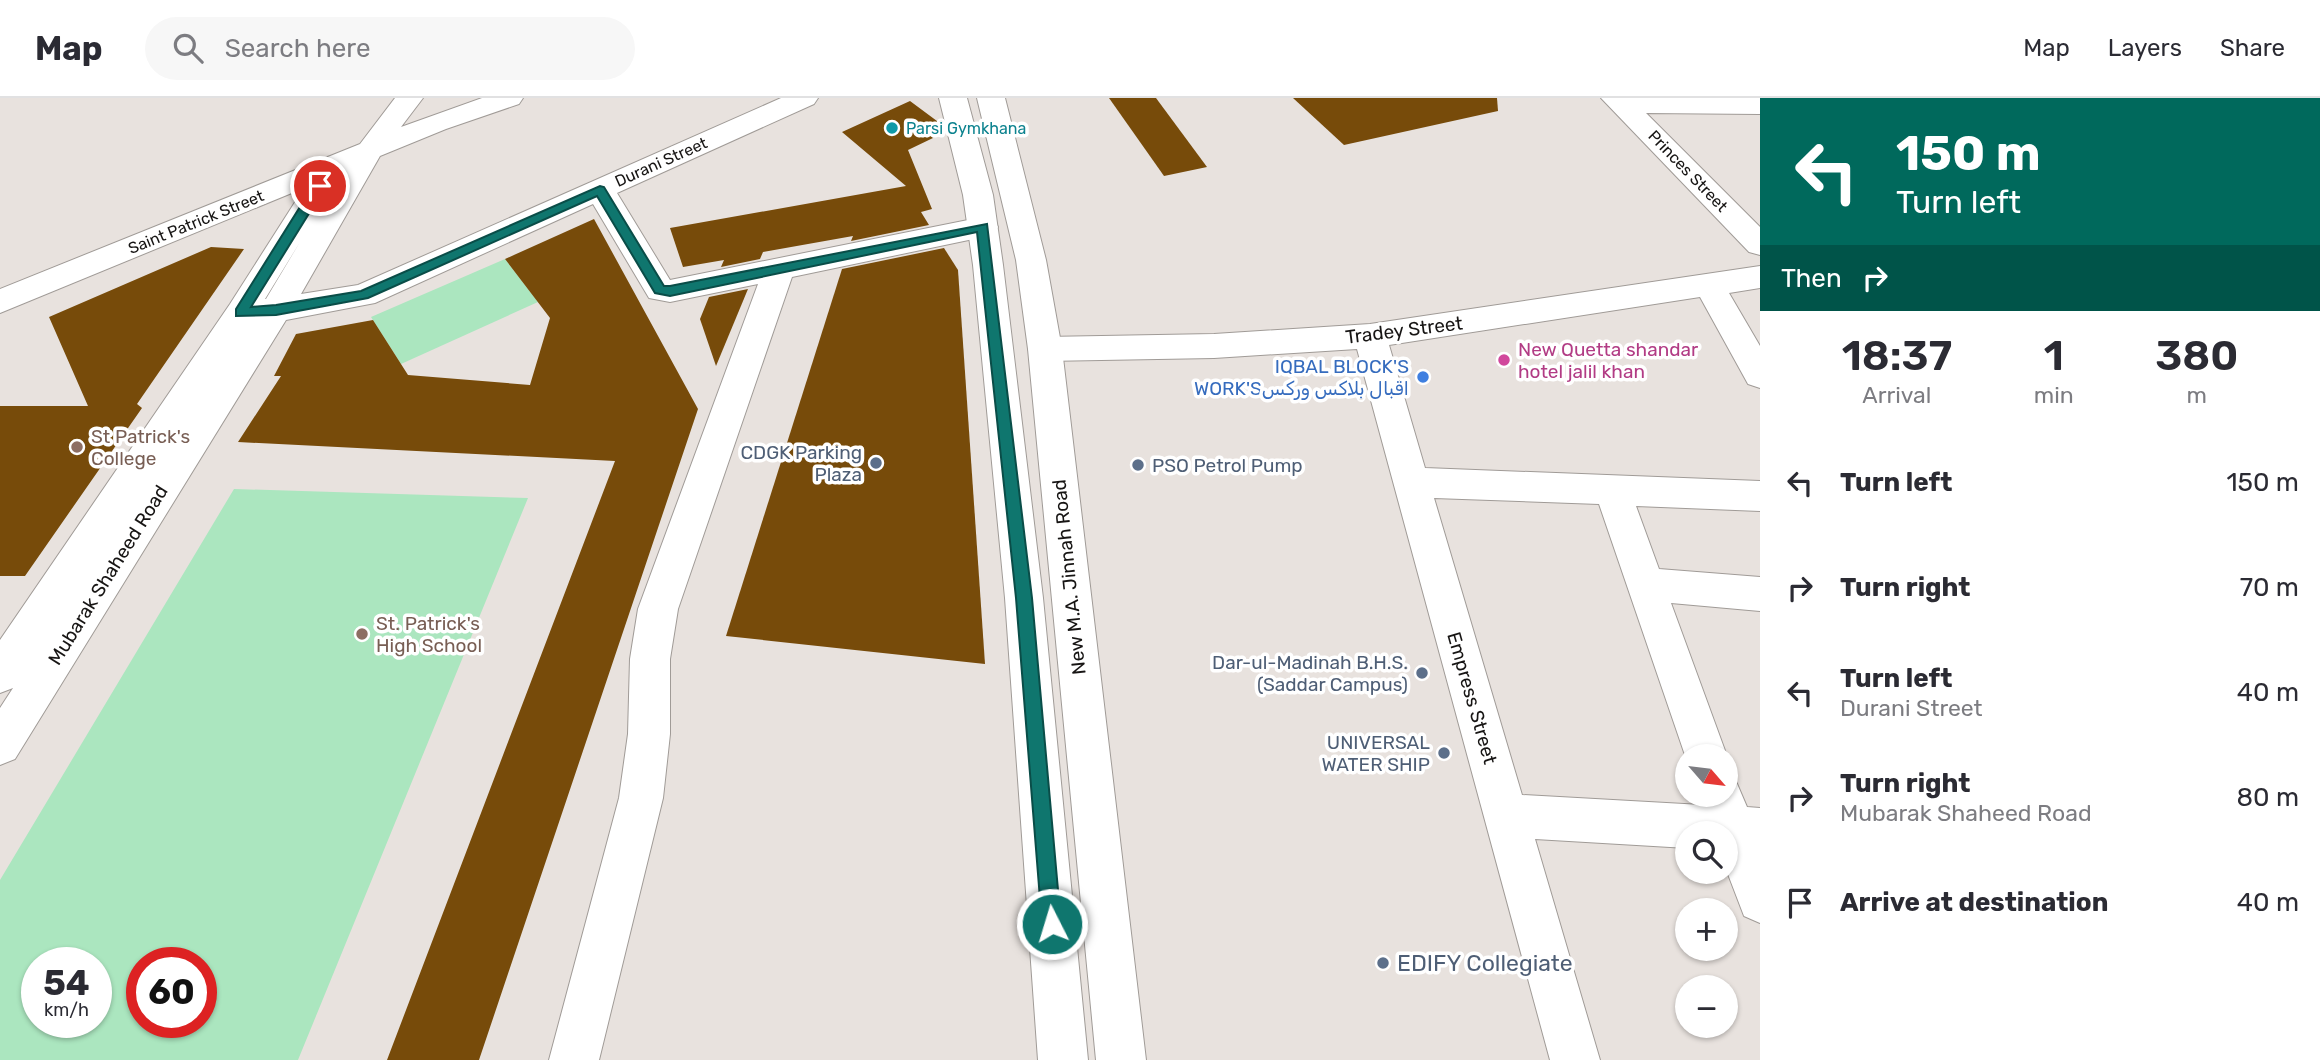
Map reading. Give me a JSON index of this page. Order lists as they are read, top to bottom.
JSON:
{
  "streets": {
    "street": [
      "Durani Street",
      "Princes Street",
      "Saint Patrick Street",
      "Tradey Street",
      "Mubarak Shaheed Road",
      "New M.A. Jinnah Road",
      "Empress Street"
    ]
  },
  "crossings": [
    ["Durani Street", "Mubarak Shaheed Road"],
    ["Saint Patrick Street", "Mubarak Shaheed Road"],
    ["Tradey Street", "New M.A. Jinnah Road"],
    ["Tradey Street", "Empress Street"]
  ],
  "places": [
    "Parsi Gymkhana",
    "New Quetta shandar hotel jalil khan",
    "IQBAL BLOCK'S WORK'Sاقبال بلاکس ورکس",
    "St Patrick's College",
    "CDGK Parking Plaza",
    "PSO Petrol Pump",
    "St. Patrick's High School",
    "Dar-ul-Madinah B.H.S. (Saddar Campus)",
    "UNIVERSAL WATER SHIP",
    "EDIFY Collegiate"
  ],
  "north": "bottom right",
  "page": {
    "header": "Map",
    "search": "Search here",
    "nav": ["Map", "Layers", "Share"],
    "turn": ["150 m", "Turn left"],
    "then": "Then",
    "eta": [
      "18:37",
      "Arrival",
      "1",
      "min",
      "380",
      "m"
    ],
    "list": [
      {
        "name": "Turn left",
        "value": "150 m"
      },
      {
        "name": "Turn right",
        "value": "70 m"
      },
      {
        "name": "Turn left",
        "note": "Durani Street",
        "value": "40 m"
      },
      {
        "name": "Turn right",
        "note": "Mubarak Shaheed Road",
        "value": "80 m"
      },
      {
        "name": "Arrive at destination",
        "value": "40 m"
      }
    ],
    "map_buttons": ["+", "−"],
    "speed": "54 km/h",
    "limit": "60"
  }
}
